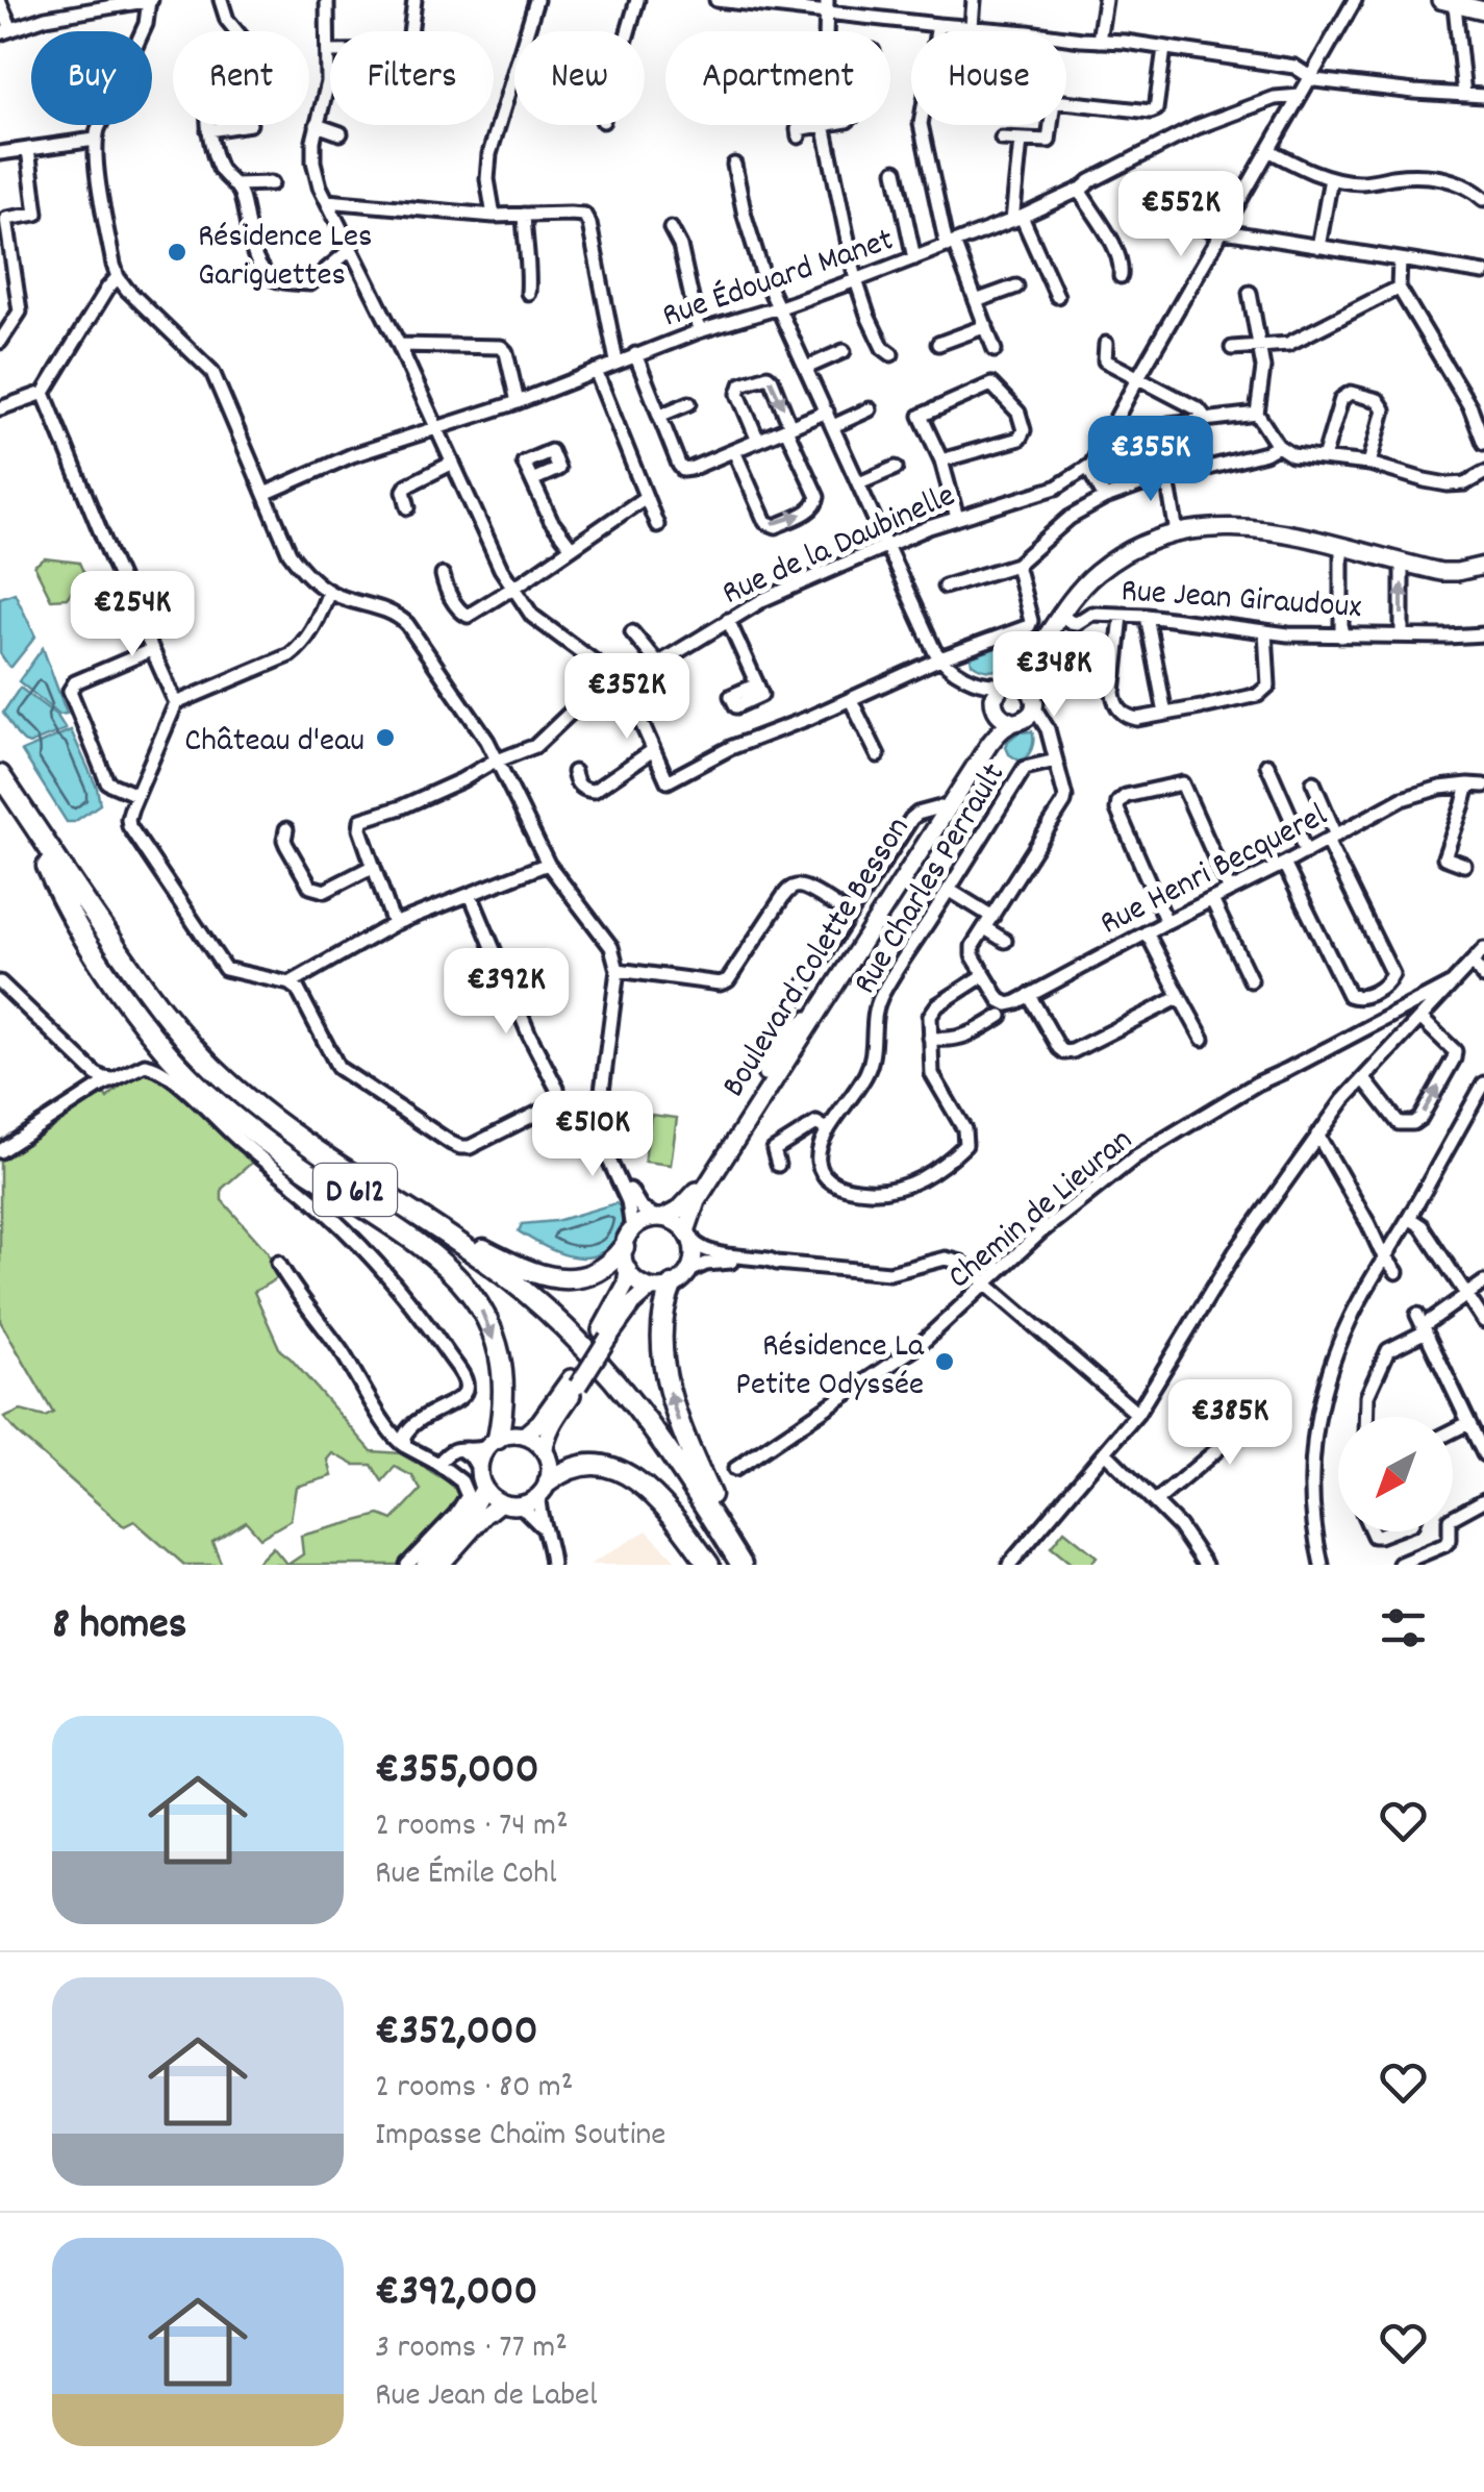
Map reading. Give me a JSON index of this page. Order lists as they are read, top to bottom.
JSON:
{
  "streets": {
    "highway": ["D 612"],
    "main road": ["Boulevard Colette Besson"],
    "street": [
      "Rue Édouard Manet",
      "Rue de la Daubinelle",
      "Rue Jean Giraudoux",
      "Rue Henri Becquerel",
      "Rue Charles Perrault",
      "Chemin de Lieuran"
    ]
  },
  "places": ["Résidence Les Gariguettes", "Château d'eau", "Résidence La Petite Odyssée"],
  "north": "bottom left",
  "page": {
    "chip": [
      "Buy",
      "Rent",
      "Filters",
      "New",
      "Apartment",
      "House"
    ],
    "price": [
      "€552K",
      "€355K",
      "€254K",
      "€348K",
      "€352K",
      "€392K",
      "€510K",
      "€385K"
    ],
    "heading": "8 homes",
    "list": [
      {
        "name": "€355,000",
        "note": "2 rooms · 74 m² · Rue Émile Cohl"
      },
      {
        "name": "€352,000",
        "note": "2 rooms · 80 m² · Impasse Chaïm Soutine"
      },
      {
        "name": "€392,000",
        "note": "3 rooms · 77 m² · Rue Jean de Label"
      }
    ]
  }
}
